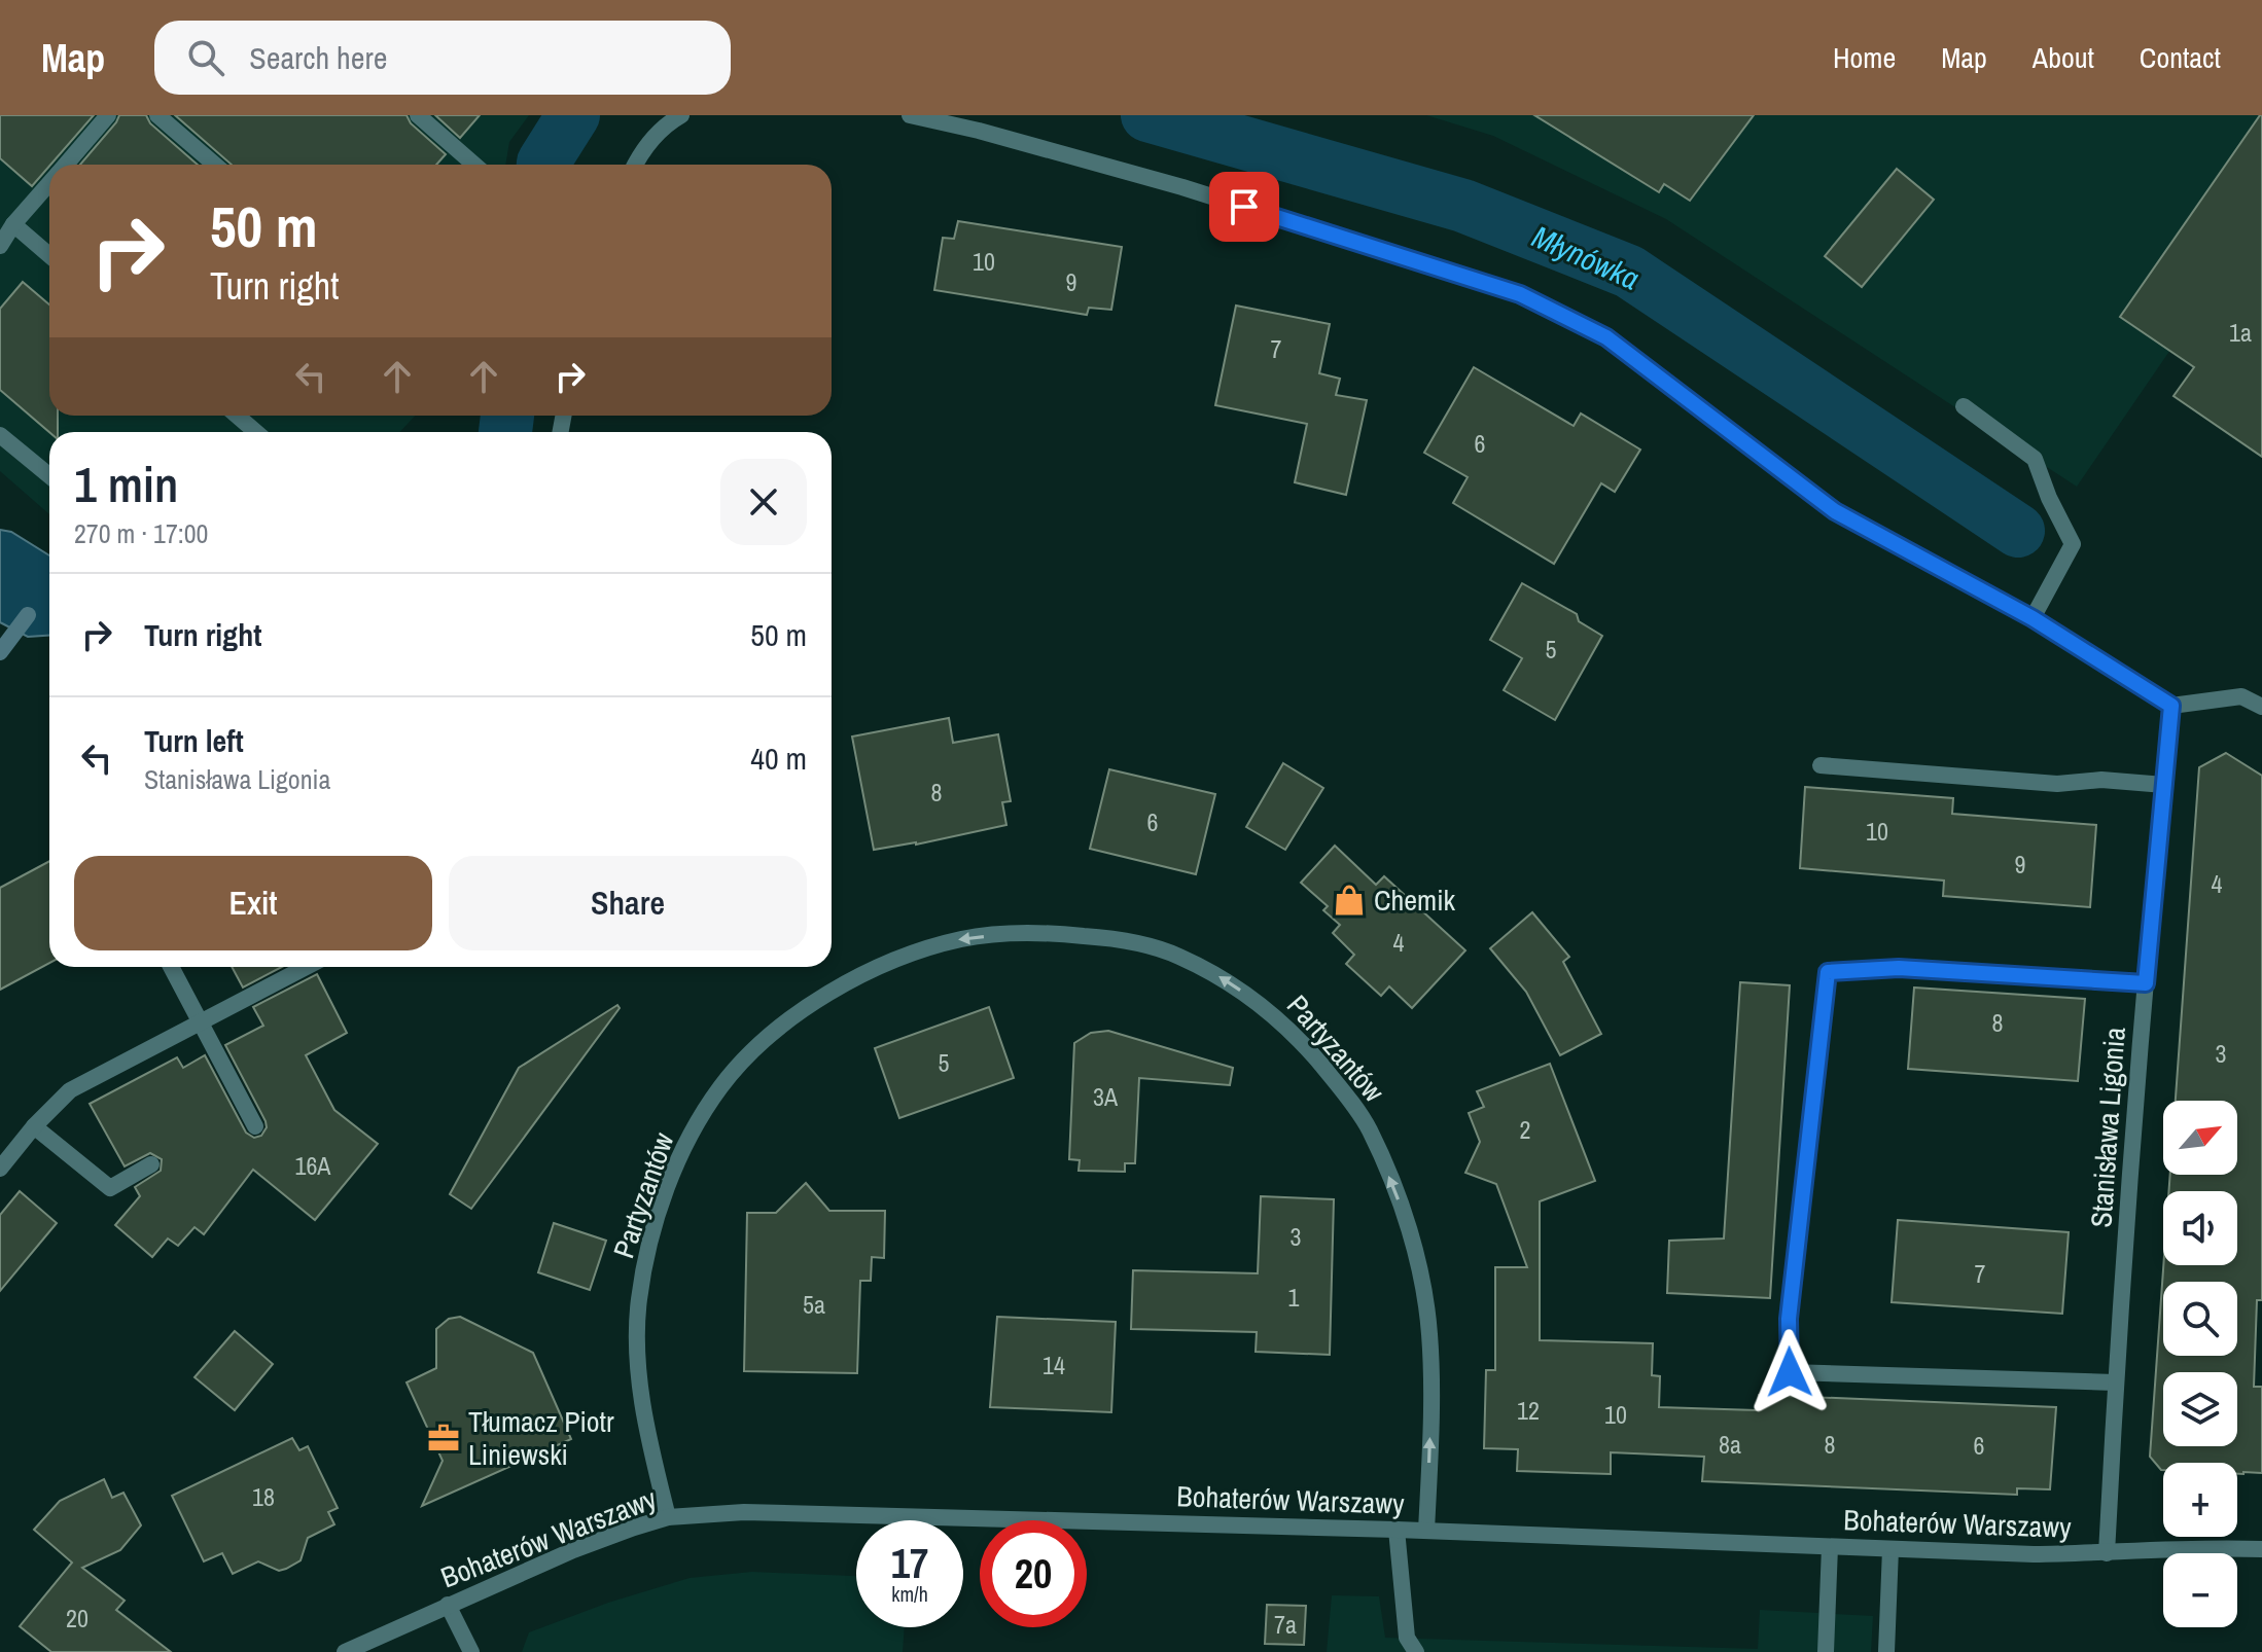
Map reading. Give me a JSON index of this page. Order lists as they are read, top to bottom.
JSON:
{
  "streets": {
    "street": ["Partyzantów", "Stanisława Ligonia", "Bohaterów Warszawy"]
  },
  "crossings": [
    ["Partyzantów", "Bohaterów Warszawy"],
    ["Stanisława Ligonia", "Bohaterów Warszawy"]
  ],
  "water": ["Młynówka"],
  "places": {
    "shop": ["Chemik"],
    "office": ["Tłumacz Piotr Liniewski"]
  },
  "house_numbers": [
    "10",
    "9",
    "1a",
    "7",
    "6",
    "5",
    "8",
    "6",
    "10",
    "9",
    "4",
    "4",
    "8",
    "3",
    "5",
    "3A",
    "2",
    "16A",
    "3",
    "7",
    "1",
    "5a",
    "14",
    "12",
    "10",
    "8a",
    "8",
    "6",
    "18",
    "20",
    "7a"
  ],
  "north": "top right",
  "page": {
    "header": "Map",
    "search": "Search here",
    "nav": [
      "Home",
      "Map",
      "About",
      "Contact"
    ],
    "turn": ["50 m", "Turn right"],
    "heading": ["1 min", "270 m · 17:00"],
    "list": [
      {
        "name": "Turn right",
        "value": "50 m"
      },
      {
        "name": "Turn left",
        "note": "Stanisława Ligonia",
        "value": "40 m"
      }
    ],
    "buttons": ["Exit", "Share"],
    "map_buttons": ["+", "−"],
    "speed": "17 km/h",
    "limit": "20"
  }
}
